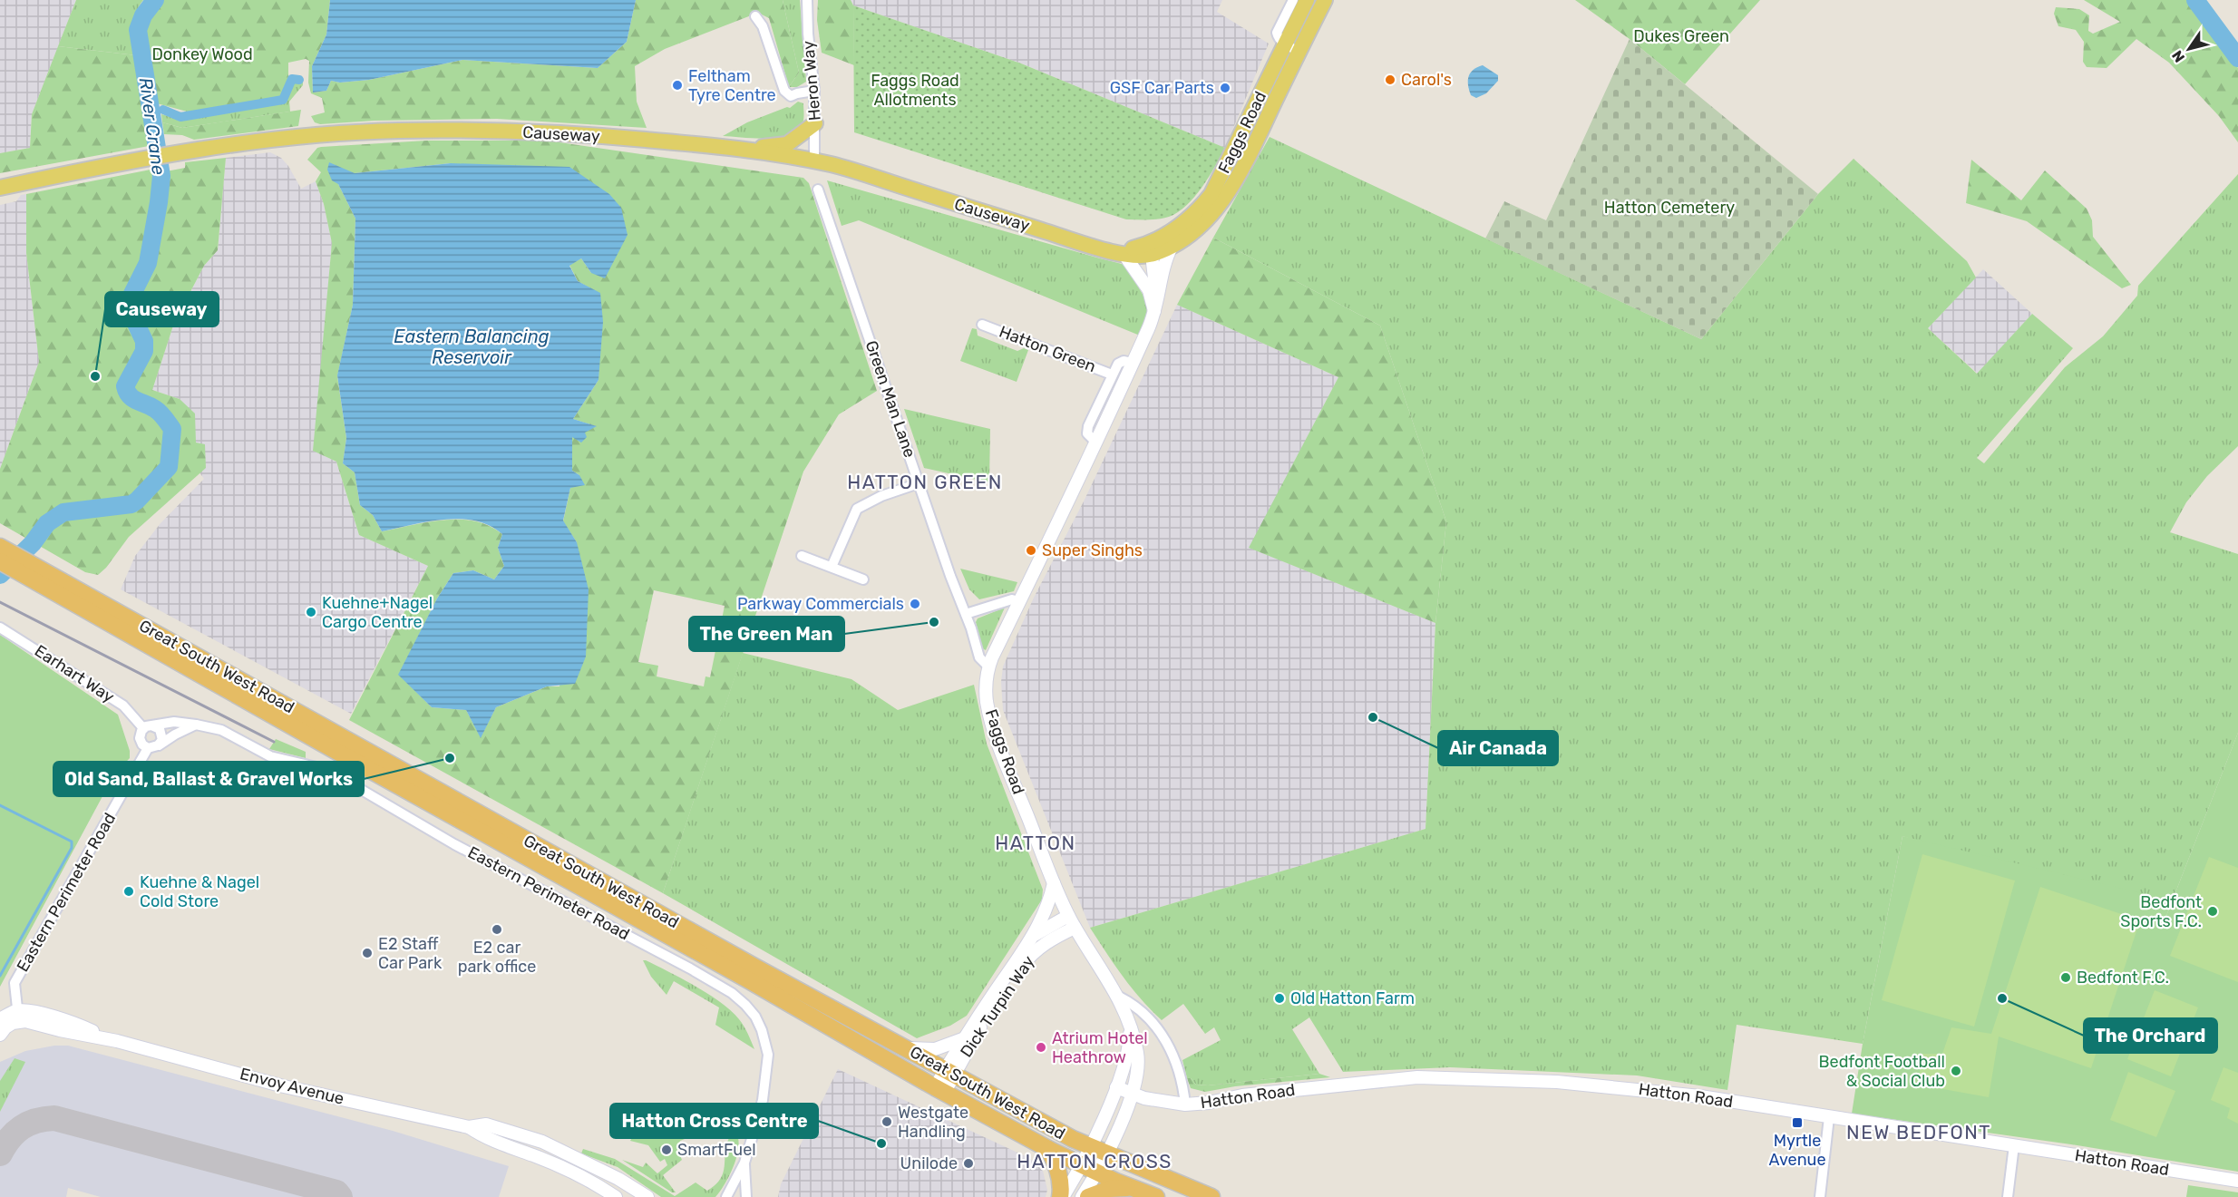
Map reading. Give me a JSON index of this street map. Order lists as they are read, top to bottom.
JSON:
{
  "streets": {
    "highway": ["Great South West Road"],
    "main road": ["Faggs Road", "Causeway"],
    "street": [
      "Heron Way",
      "Hatton Green",
      "Green Man Lane",
      "Earhart Way",
      "Eastern Perimeter Road",
      "Dick Turpin Way",
      "Envoy Avenue",
      "Hatton Road"
    ]
  },
  "crossings": [
    ["Heron Way", "Causeway"],
    ["Faggs Road", "Causeway"],
    ["Faggs Road", "Green Man Lane"],
    ["Faggs Road", "Great South West Road"],
    ["Faggs Road", "Dick Turpin Way"],
    ["Faggs Road", "Hatton Road"],
    ["Great South West Road", "Dick Turpin Way"],
    ["Earhart Way", "Eastern Perimeter Road"],
    ["Eastern Perimeter Road", "Envoy Avenue"]
  ],
  "districts": [
    "HATTON GREEN",
    "HATTON",
    "NEW BEDFONT",
    "HATTON CROSS"
  ],
  "water": ["River Crane", "Eastern Balancing Reservoir"],
  "parks": [
    "Dukes Green",
    "Donkey Wood",
    "Faggs Road Allotments",
    "Hatton Cemetery"
  ],
  "places": {
    "other": [
      "Carol's",
      "Feltham Tyre Centre",
      "GSF Car Parts",
      "Causeway",
      "Super Singhs",
      "Parkway Commercials",
      "Kuehne+Nagel Cargo Centre",
      "The Green Man",
      "Air Canada",
      "Old Sand, Ballast & Gravel Works",
      "Kuehne & Nagel Cold Store",
      "Bedfont Sports F.C.",
      "E2 car park office",
      "E2 Staff Car Park",
      "Bedfont F.C.",
      "Old Hatton Farm",
      "The Orchard",
      "Atrium Hotel Heathrow",
      "Bedfont Football & Social Club",
      "Westgate Handling",
      "Hatton Cross Centre",
      "SmartFuel",
      "Unilode"
    ],
    "transit": ["Myrtle Avenue"]
  },
  "north": "bottom left"
}
